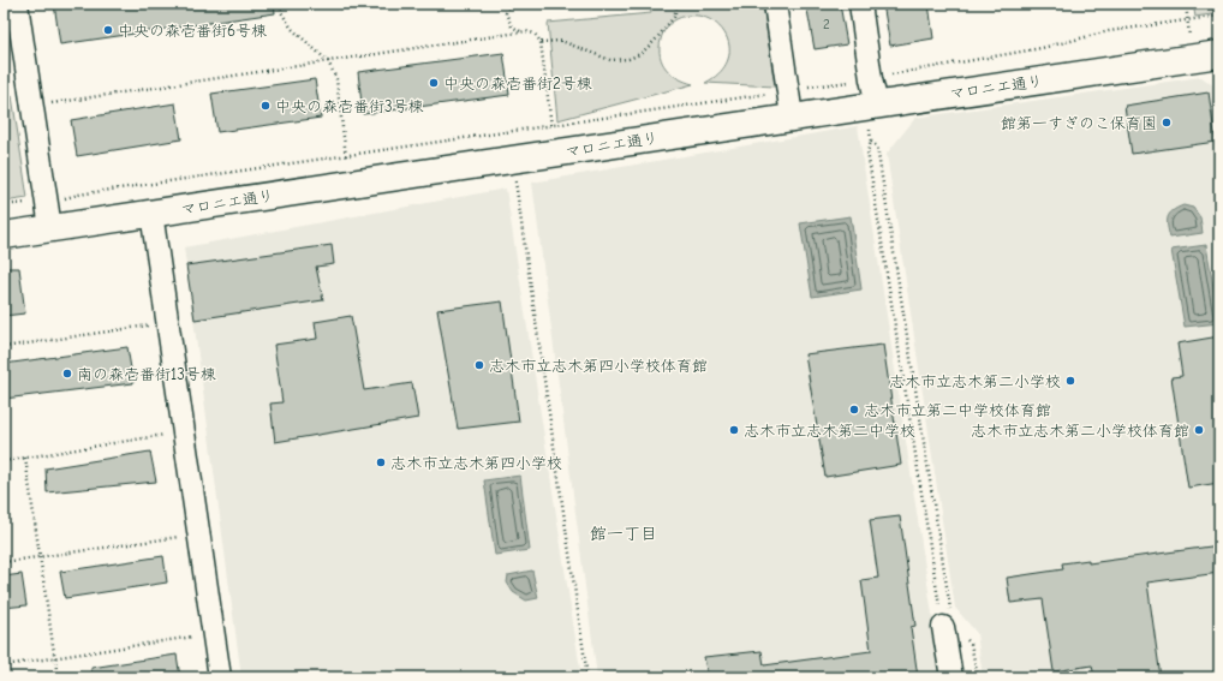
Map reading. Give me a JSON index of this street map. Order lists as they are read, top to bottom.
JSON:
{
  "streets": {
    "street": ["マロニエ通り"]
  },
  "districts": ["館一丁目"],
  "places": [
    "中央の森壱番街6号棟",
    "中央の森壱番街2号棟",
    "中央の森壱番街3号棟",
    "館第一すぎのこ保育園",
    "志木市立志木第四小学校体育館",
    "南の森壱番街13号棟",
    "志木市立志木第二小学校",
    "志木市立第二中学校体育館",
    "志木市立志木第二中学校",
    "志木市立志木第二小学校体育館",
    "志木市立志木第四小学校"
  ],
  "house_numbers": ["2"]
}
